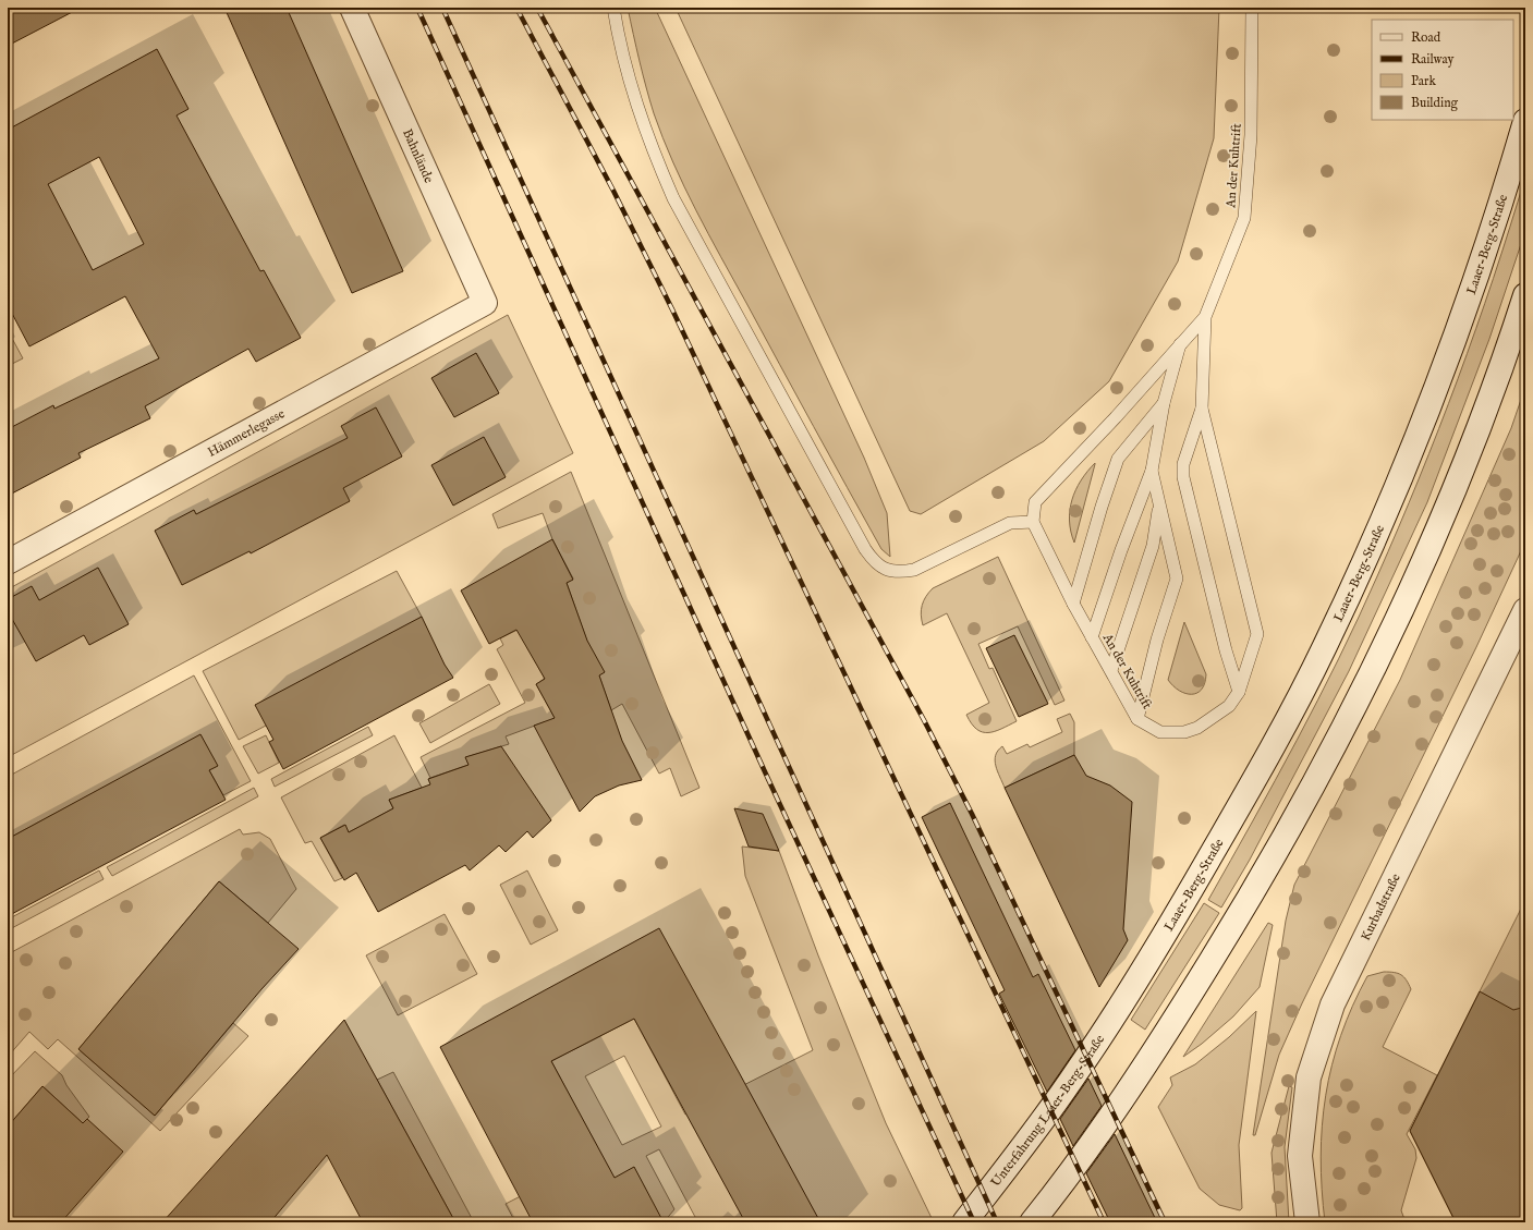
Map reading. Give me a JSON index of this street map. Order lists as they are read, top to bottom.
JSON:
{
  "streets": {
    "main road": [
      "Bahnlände",
      "Laaer-Berg-Straße",
      "Hämmerlegasse",
      "Kurbadstraße",
      "Unterfahrung Laaer-Berg-Straße"
    ],
    "lane": ["An der Kuhtrift"]
  },
  "crossings": [
    ["Bahnlände", "Hämmerlegasse"],
    ["Laaer-Berg-Straße", "Unterfahrung Laaer-Berg-Straße"]
  ],
  "legend": [
    "Road",
    "Railway",
    "Park",
    "Building"
  ]
}
